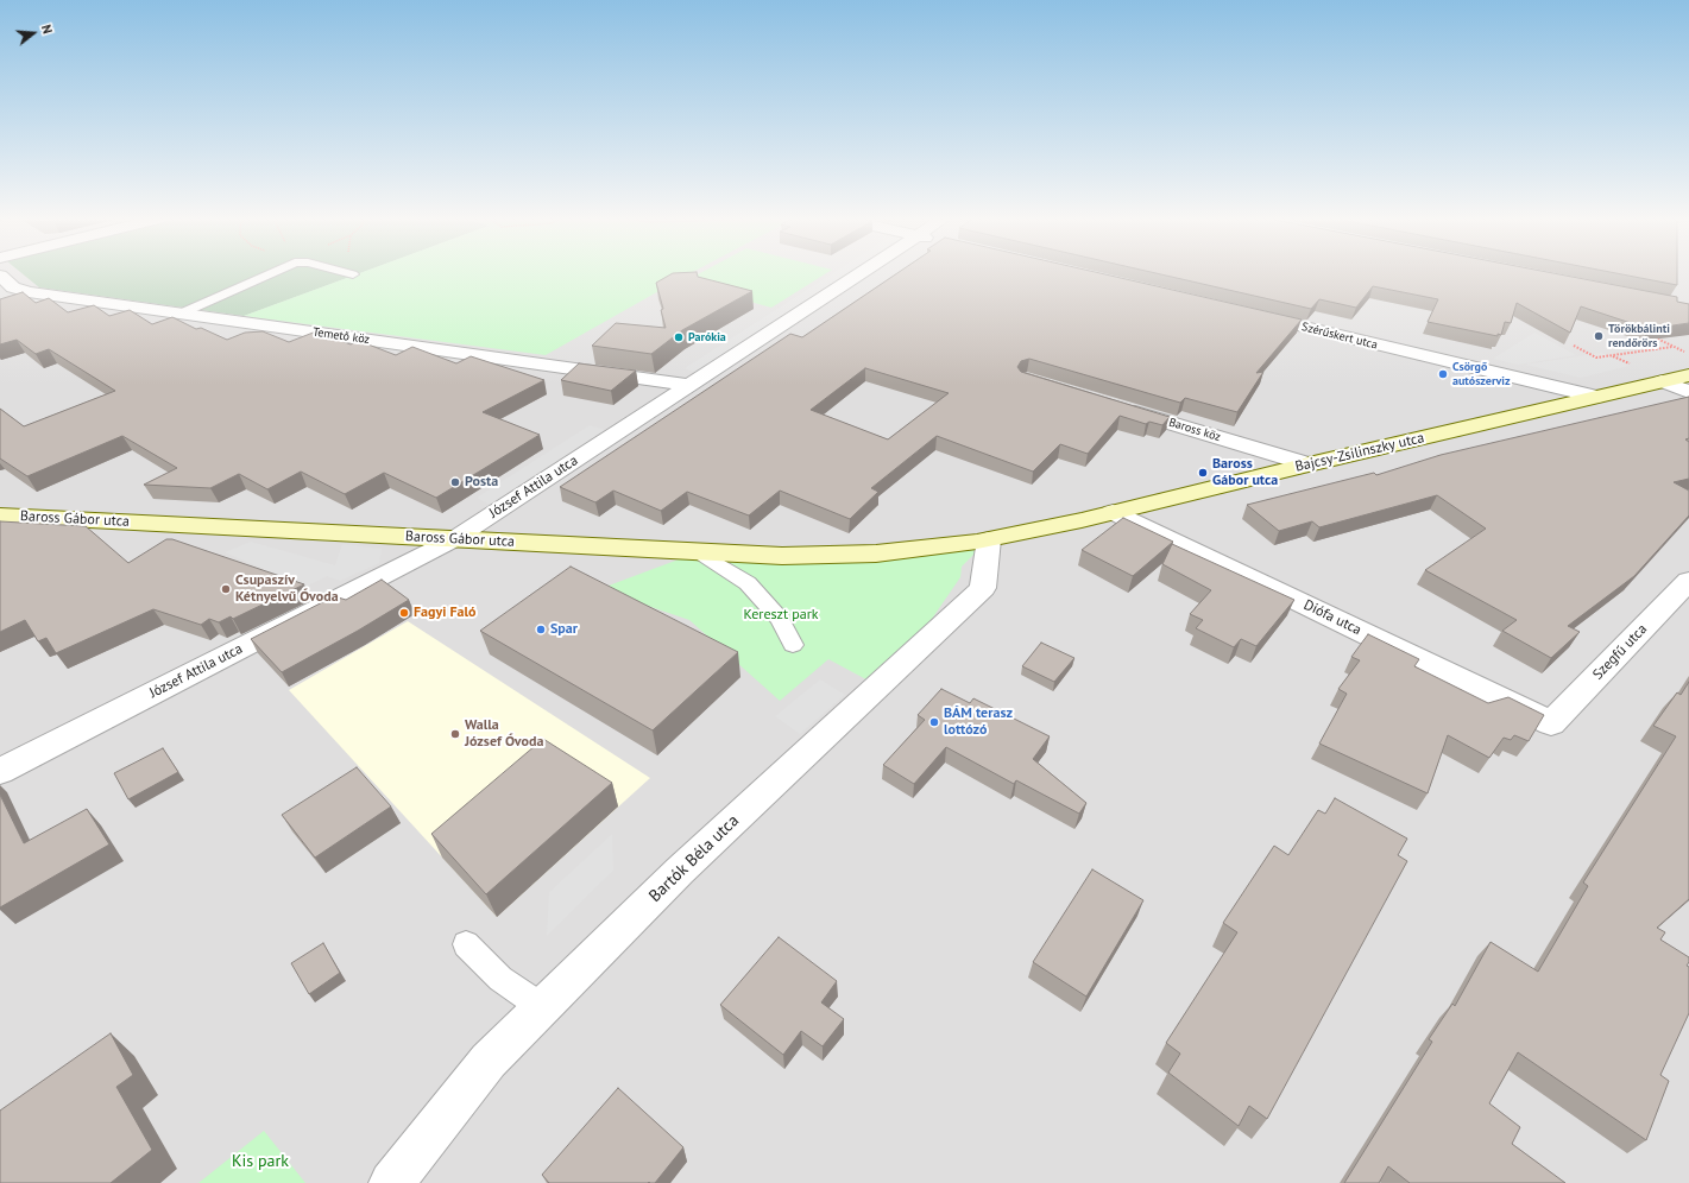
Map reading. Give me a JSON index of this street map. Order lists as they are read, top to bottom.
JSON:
{
  "streets": {
    "main road": ["Bajcsy-Zsilinszky utca", "Baross Gábor utca"],
    "street": [
      "Temető köz",
      "Szérűskert utca",
      "Baross köz",
      "József Attila utca",
      "Diófa utca",
      "Szegfű utca",
      "Bartók Béla utca"
    ]
  },
  "crossings": [
    ["Temető köz", "József Attila utca"],
    ["Szérűskert utca", "Bajcsy-Zsilinszky utca"],
    ["Baross köz", "Bajcsy-Zsilinszky utca"],
    ["Bajcsy-Zsilinszky utca", "Baross Gábor utca"],
    ["Bajcsy-Zsilinszky utca", "Diófa utca"],
    ["Bajcsy-Zsilinszky utca", "Bartók Béla utca"],
    ["József Attila utca", "Baross Gábor utca"],
    ["Diófa utca", "Szegfű utca"]
  ],
  "parks": ["Kereszt park", "Kis park"],
  "places": [
    "Törökbálinti rendőrörs",
    "Parókia",
    "Csörgő autószerviz",
    "Baross Gábor utca",
    "Posta",
    "Csupaszív Kétnyelvű Óvoda",
    "Fagyi Faló",
    "Spar",
    "BÁM terasz lottózó",
    "Walla József Óvoda"
  ],
  "north": "right"
}
